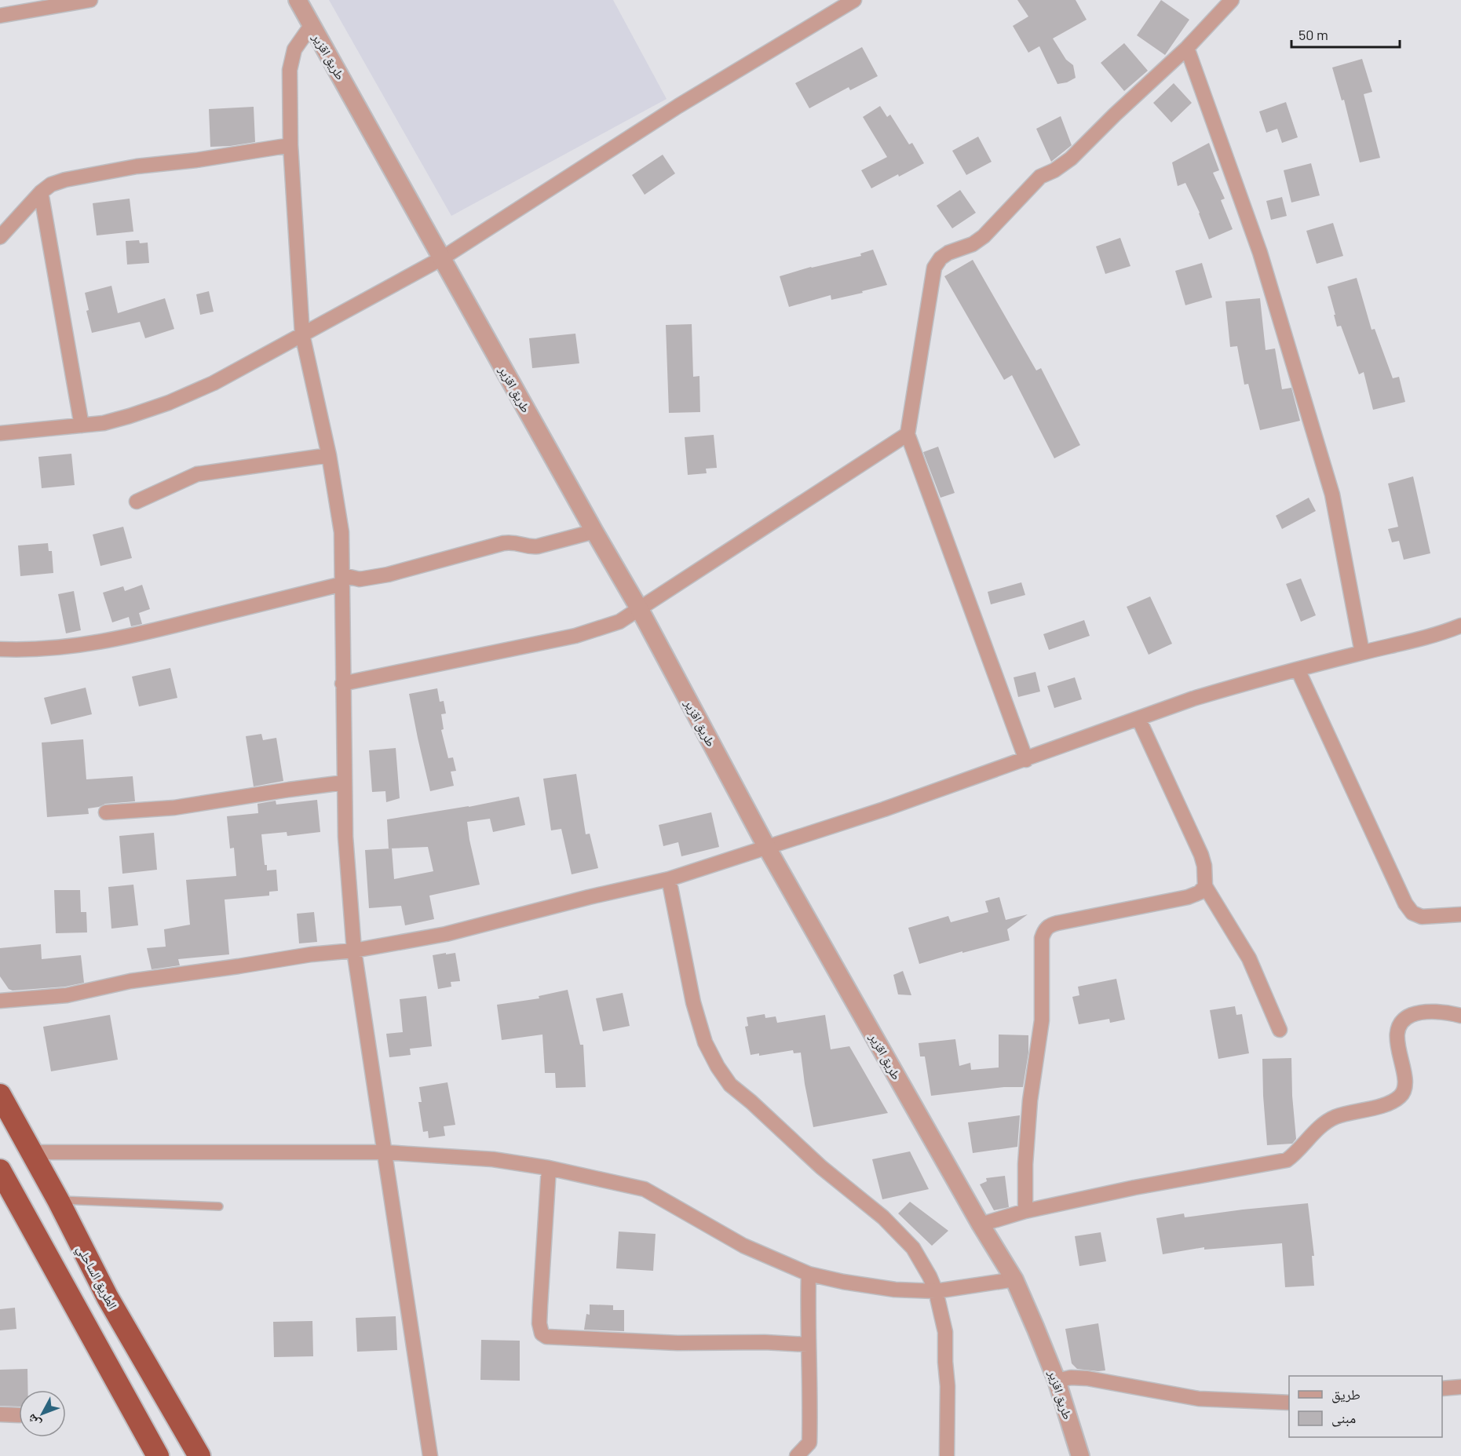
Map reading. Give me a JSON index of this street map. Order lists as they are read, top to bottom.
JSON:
{
  "streets": {
    "highway": ["الطريق الساحلي"],
    "street": ["طريق اقزير"]
  },
  "legend": ["طريق", "مبنى"],
  "scale_bar": "50 m",
  "north": "bottom left"
}
